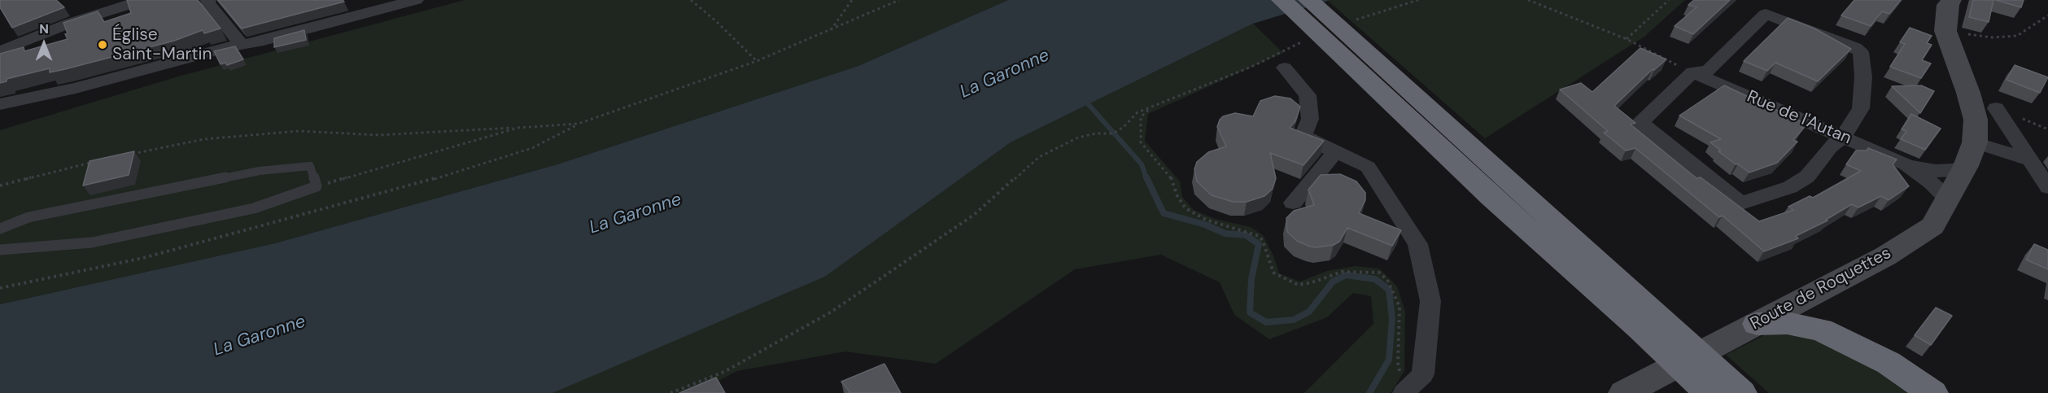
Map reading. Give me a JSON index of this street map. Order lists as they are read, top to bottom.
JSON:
{
  "streets": {
    "main road": ["Route de Roquettes"],
    "street": ["Rue de l'Autan"]
  },
  "crossings": [
    ["Rue de l'Autan", "Route de Roquettes"]
  ],
  "water": ["La Garonne"],
  "places": ["Église Saint-Martin"],
  "north": "top"
}
